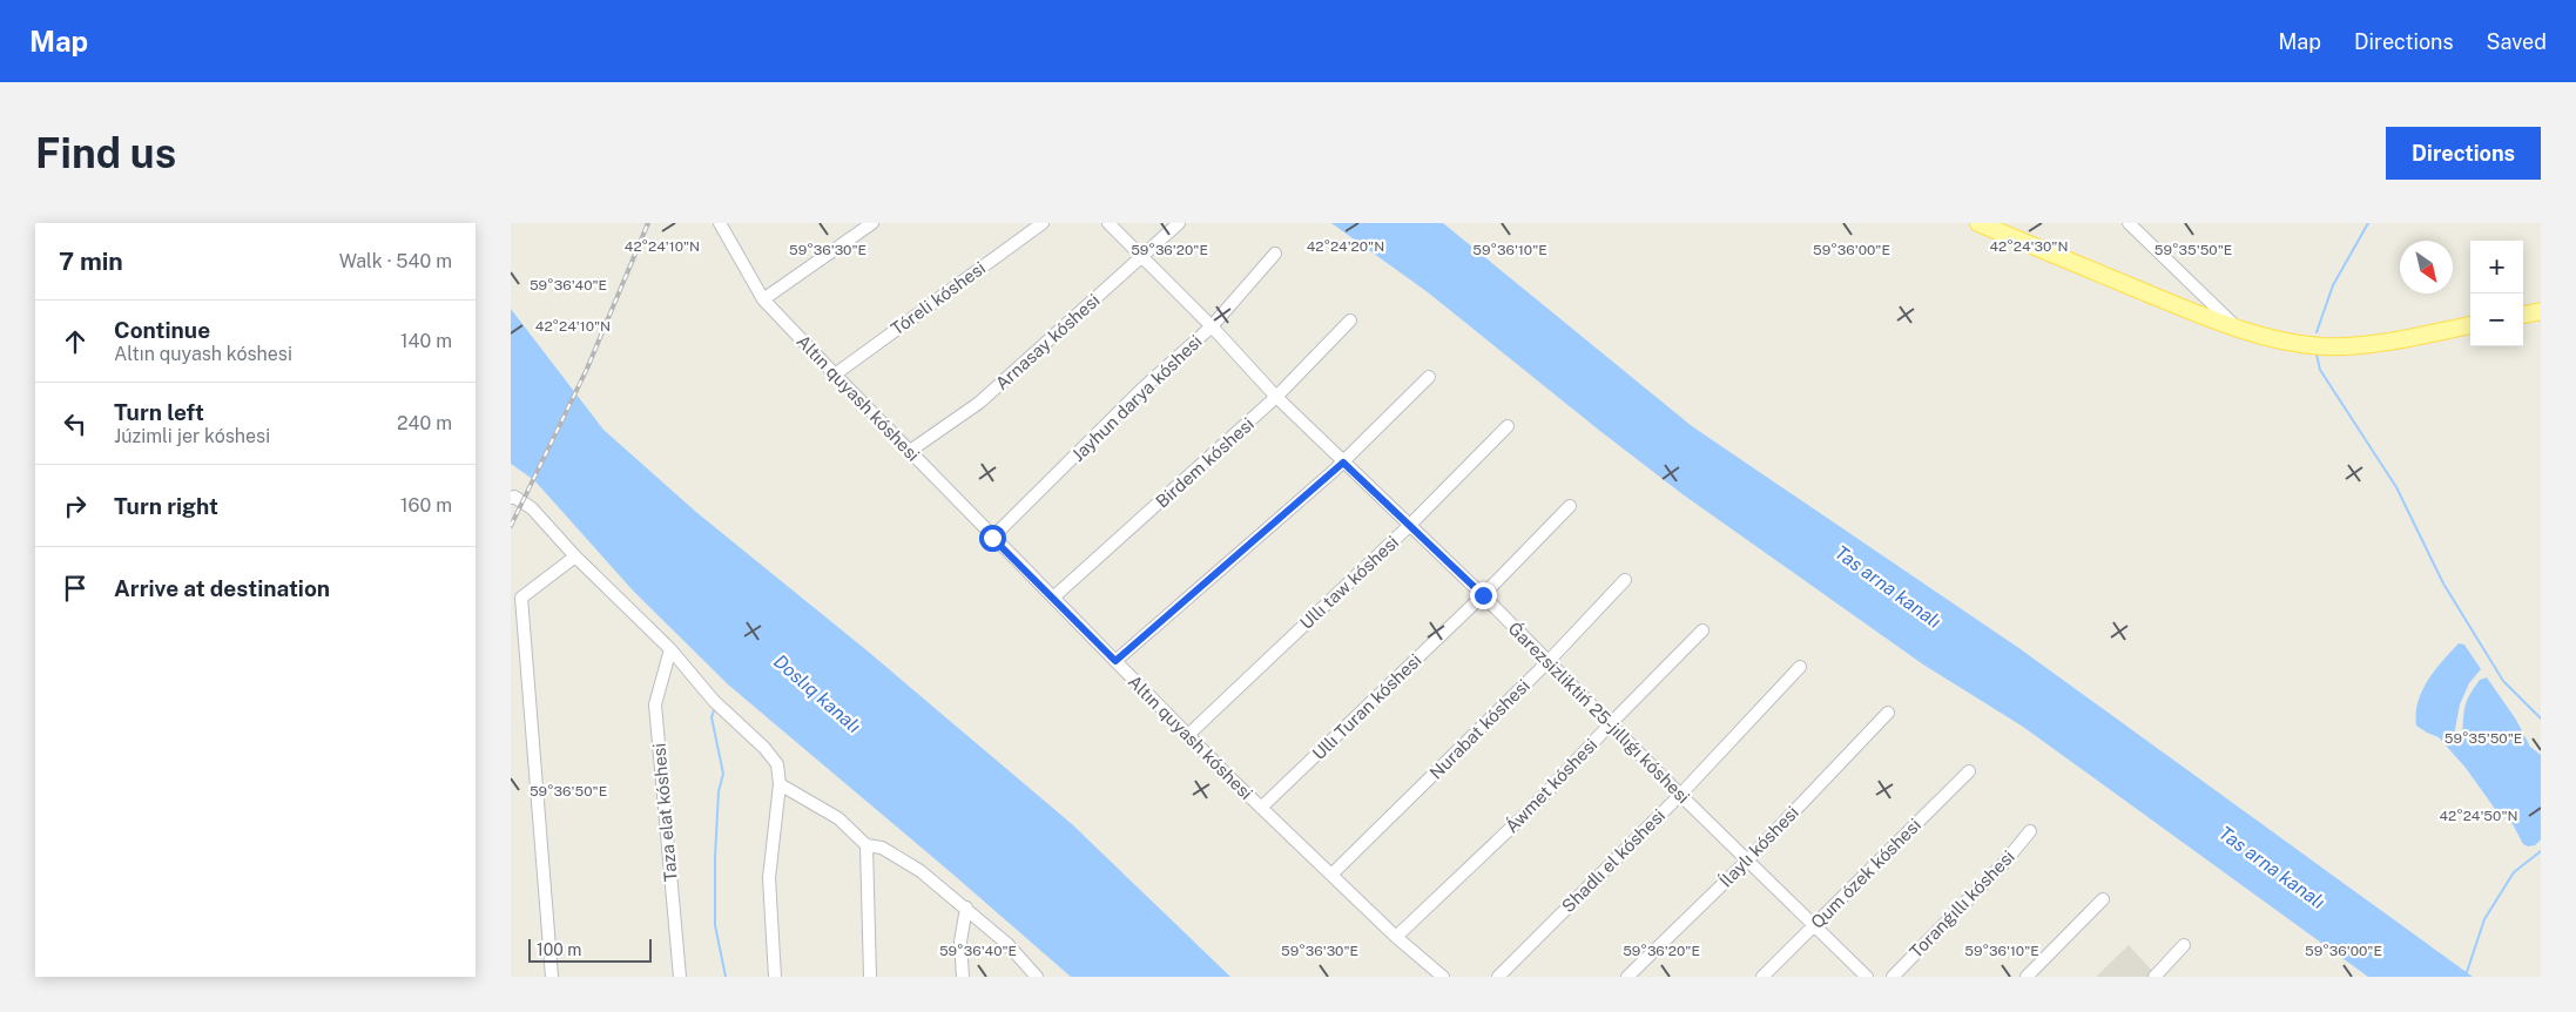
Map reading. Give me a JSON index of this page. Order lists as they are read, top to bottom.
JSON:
{
  "streets": {
    "street": [
      "Tóreli kóshesi",
      "Arnasay kóshesi",
      "Altın quyash kóshesi",
      "Jayhun darya kóshesi",
      "Birdem kóshesi",
      "Ullı taw kóshesi",
      "Ullı Turan kóshesi",
      "Ǵarezsizliktiń 25-jıllıǵı kóshesi",
      "Nurabat kóshesi",
      "Áwmet kóshesi",
      "Taza elat kóshesi",
      "Ílaylı kóshesi",
      "Shadlı el kóshesi",
      "Qum ózek kóshesi",
      "Toranǵıllı kóshesi"
    ]
  },
  "crossings": [
    ["Tóreli kóshesi", "Altın quyash kóshesi"],
    ["Arnasay kóshesi", "Altın quyash kóshesi"],
    ["Arnasay kóshesi", "Ǵarezsizliktiń 25-jıllıǵı kóshesi"],
    ["Altın quyash kóshesi", "Jayhun darya kóshesi"],
    ["Altın quyash kóshesi", "Birdem kóshesi"],
    ["Altın quyash kóshesi", "Ullı taw kóshesi"],
    ["Altın quyash kóshesi", "Ullı Turan kóshesi"],
    ["Altın quyash kóshesi", "Nurabat kóshesi"],
    ["Altın quyash kóshesi", "Áwmet kóshesi"],
    ["Jayhun darya kóshesi", "Ǵarezsizliktiń 25-jıllıǵı kóshesi"],
    ["Birdem kóshesi", "Ǵarezsizliktiń 25-jıllıǵı kóshesi"],
    ["Ullı taw kóshesi", "Ǵarezsizliktiń 25-jıllıǵı kóshesi"],
    ["Ullı Turan kóshesi", "Ǵarezsizliktiń 25-jıllıǵı kóshesi"],
    ["Ǵarezsizliktiń 25-jıllıǵı kóshesi", "Nurabat kóshesi"],
    ["Ǵarezsizliktiń 25-jıllıǵı kóshesi", "Áwmet kóshesi"],
    ["Ǵarezsizliktiń 25-jıllıǵı kóshesi", "Ílaylı kóshesi"],
    ["Ǵarezsizliktiń 25-jıllıǵı kóshesi", "Shadlı el kóshesi"],
    ["Ǵarezsizliktiń 25-jıllıǵı kóshesi", "Qum ózek kóshesi"]
  ],
  "water": ["Tas arna kanalı", "Doslıq kanalı"],
  "scale_bar": "100 m",
  "north": "bottom right",
  "page": {
    "header": "Map",
    "nav": ["Map", "Directions", "Saved"],
    "buttons": "Directions",
    "title": "Find us",
    "heading": ["7 min", "Walk · 540 m"],
    "map_buttons": ["+", "−"],
    "list": [
      ["Continue", "Altın quyash kóshesi", "140 m"],
      ["Turn left", "Júzimli jer kóshesi", "240 m"],
      ["Turn right", "160 m"],
      "Arrive at destination"
    ],
    "scale": "100 m"
  },
  "coordinates": [
    "42°24'30\"N",
    "42°24'10\"N",
    "42°24'20\"N",
    "59°36'30\"E",
    "59°36'10\"E",
    "59°36'20\"E",
    "59°36'00\"E",
    "59°35'50\"E",
    "59°36'40\"E",
    "59°36'50\"E",
    "42°24'50\"N"
  ]
}
